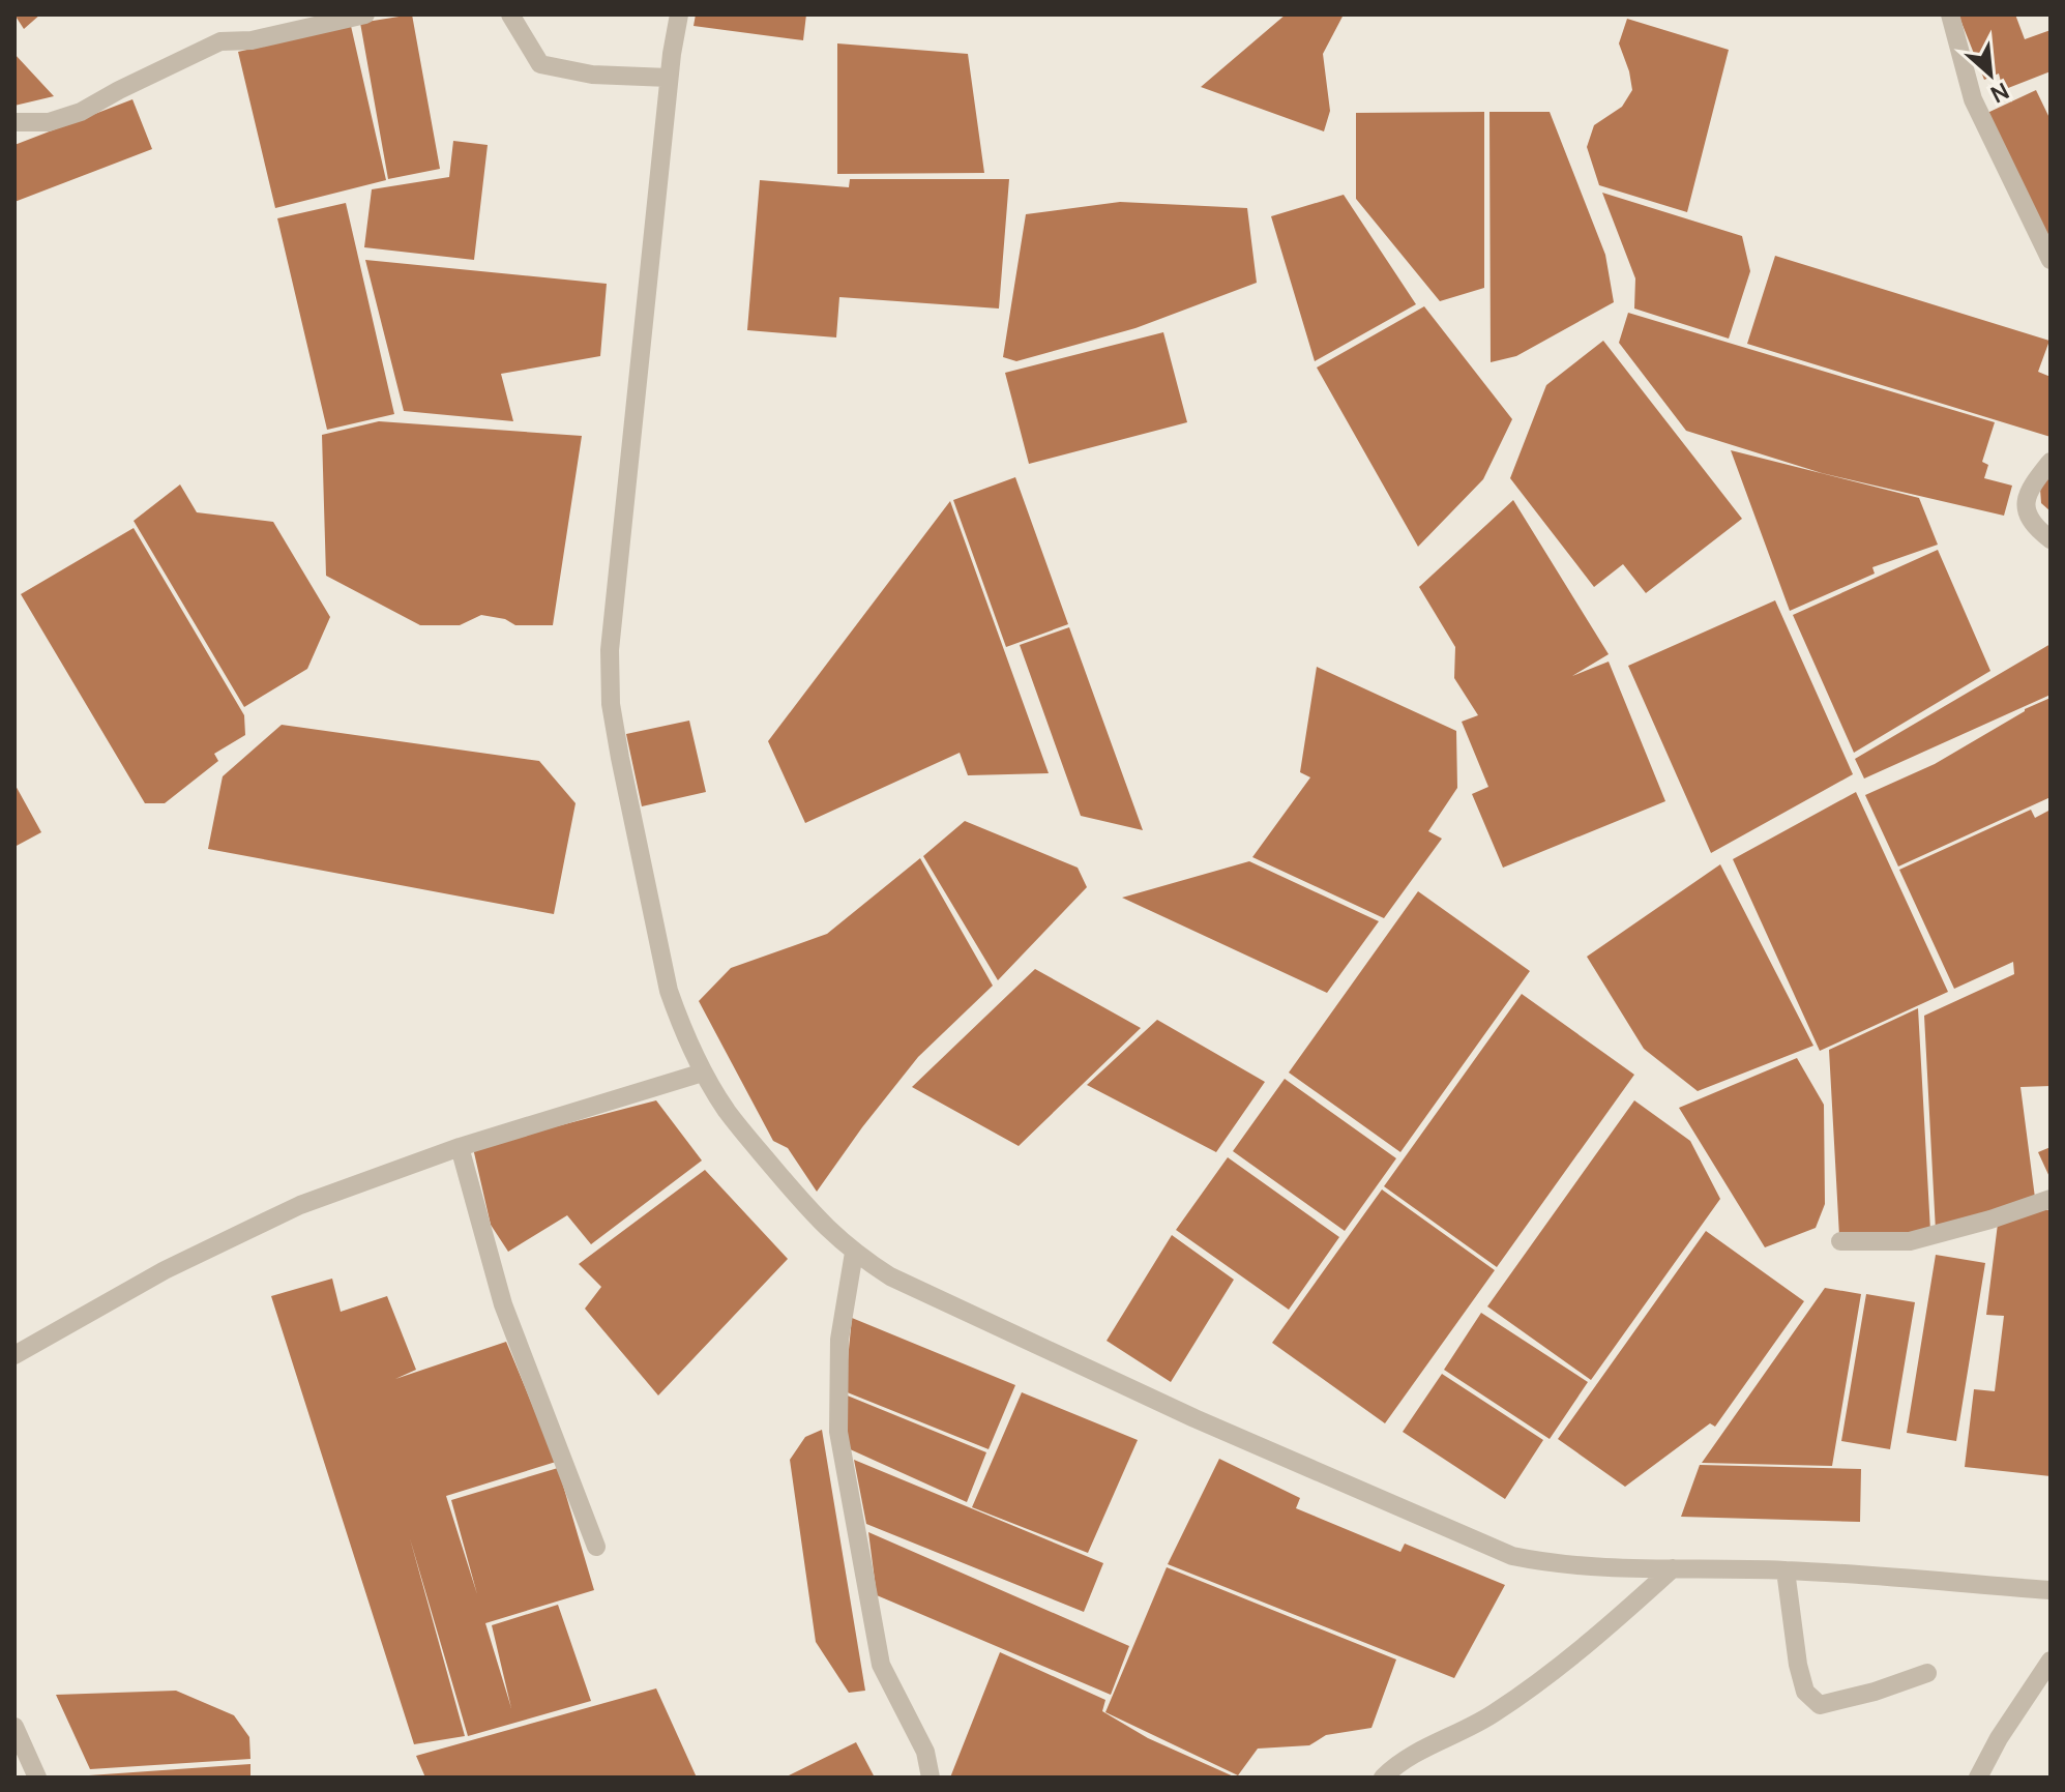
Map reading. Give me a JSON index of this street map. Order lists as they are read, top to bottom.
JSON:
{
  "north": "bottom right"
}
